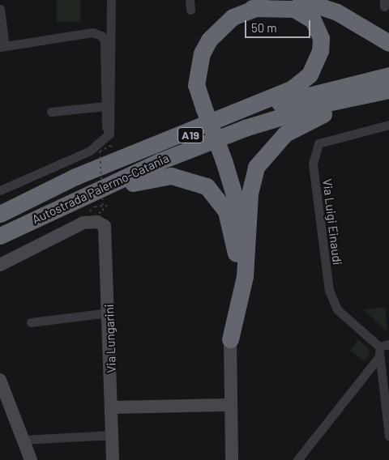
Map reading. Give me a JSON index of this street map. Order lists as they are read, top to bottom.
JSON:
{
  "streets": {
    "highway": ["A19", "Autostrada Palermo-Catania"],
    "street": ["Via Luigi Einaudi", "Via Lungarini"]
  },
  "scale_bar": "50 m"
}
